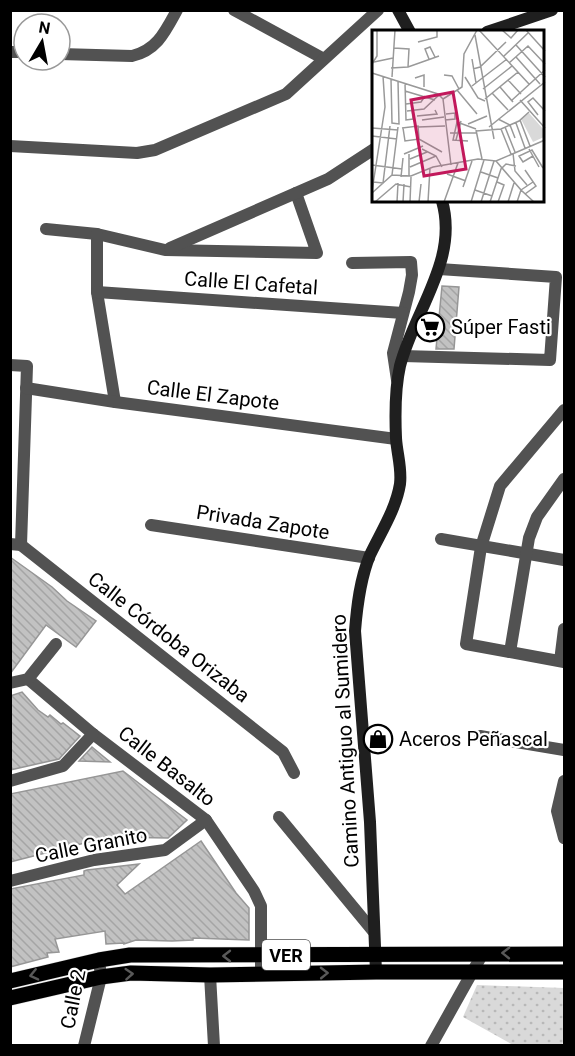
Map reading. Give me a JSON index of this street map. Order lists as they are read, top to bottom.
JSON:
{
  "streets": {
    "main road": ["Camino Antiguo al Sumidero", "VER"],
    "street": [
      "Calle El Cafetal",
      "Calle El Zapote",
      "Privada Zapote",
      "Calle Córdoba Orizaba",
      "Calle Basalto",
      "Calle Granito",
      "Calle 2"
    ]
  },
  "crossings": [
    ["Calle El Zapote", "Camino Antiguo al Sumidero"],
    ["Privada Zapote", "Camino Antiguo al Sumidero"],
    ["Camino Antiguo al Sumidero", "VER"],
    ["Calle Basalto", "Calle Granito"],
    ["Calle Basalto", "VER"],
    ["VER", "Calle 2"]
  ],
  "places": {
    "supermarket": ["Súper Fasti"],
    "shop": ["Aceros Peñascal"]
  },
  "north": "top"
}
